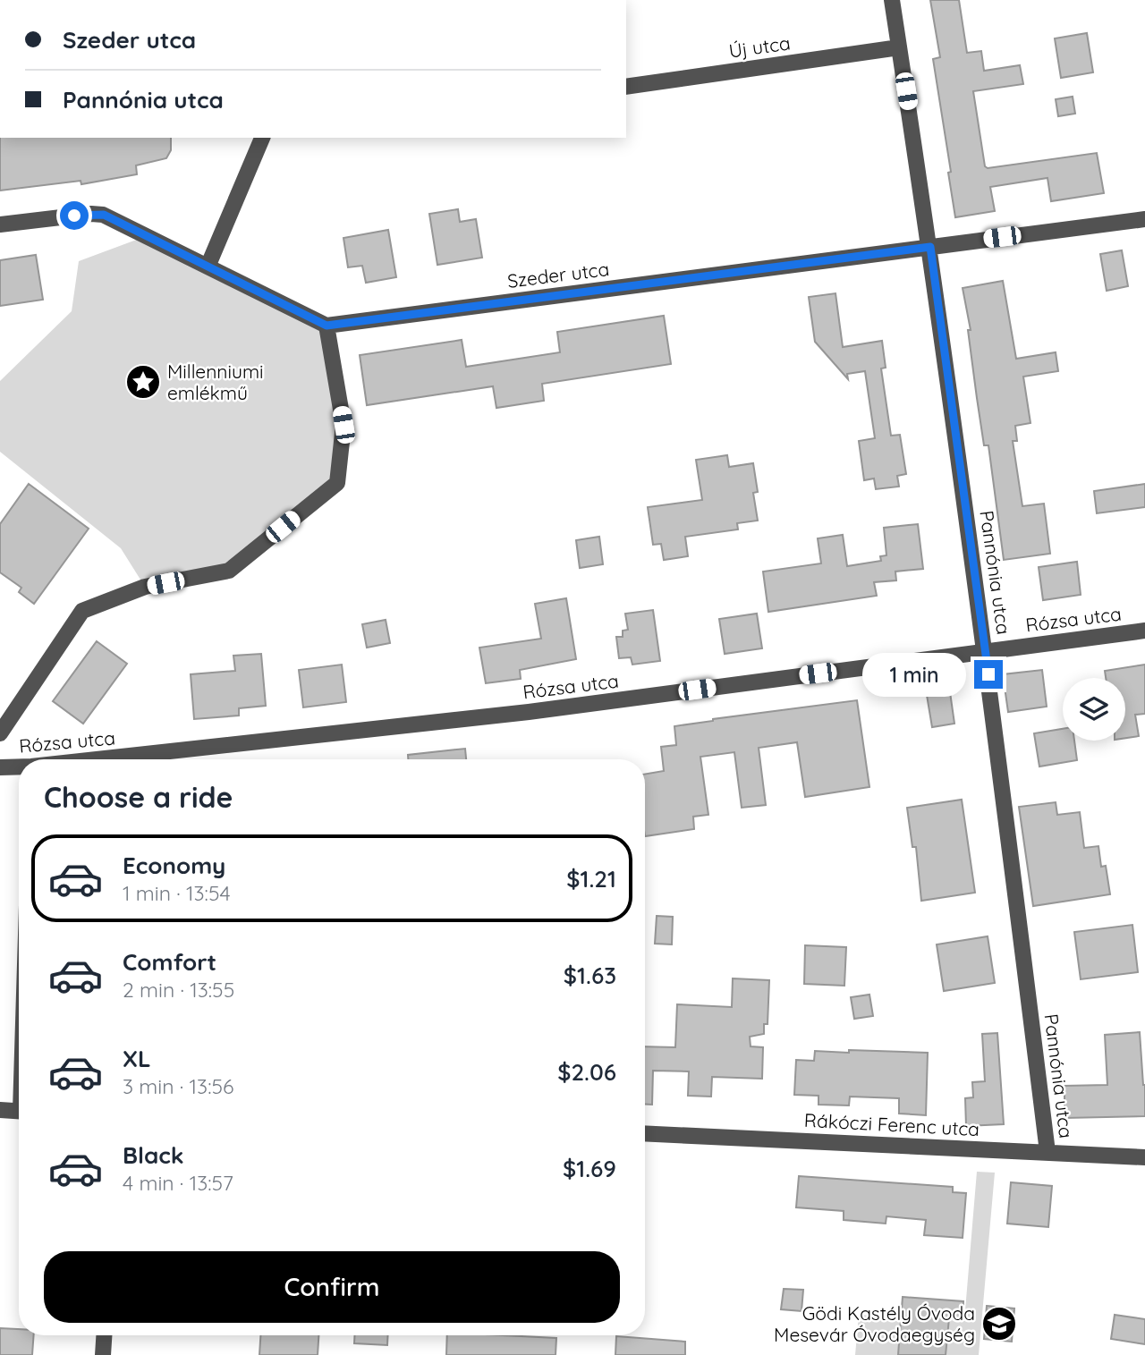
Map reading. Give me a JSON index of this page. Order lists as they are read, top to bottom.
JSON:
{
  "streets": {
    "street": [
      "Új utca",
      "Szeder utca",
      "Pannónia utca",
      "Rózsa utca",
      "Rákóczi Ferenc utca"
    ]
  },
  "crossings": [
    ["Új utca", "Pannónia utca"],
    ["Szeder utca", "Pannónia utca"],
    ["Szeder utca", "Rózsa utca"],
    ["Pannónia utca", "Rózsa utca"],
    ["Pannónia utca", "Rákóczi Ferenc utca"]
  ],
  "places": {
    "place": ["Millenniumi emlékmű"],
    "school or university": ["Gödi Kastély Óvoda Mesevár Óvodaegység"]
  },
  "page": {
    "banner": ["Szeder utca", "Pannónia utca"],
    "bubble": "1 min",
    "heading": "Choose a ride",
    "list": [
      {
        "name": "Economy",
        "note": "1 min · 13:54",
        "value": "$1.21"
      },
      {
        "name": "Comfort",
        "note": "2 min · 13:55",
        "value": "$1.63"
      },
      {
        "name": "XL",
        "note": "3 min · 13:56",
        "value": "$2.06"
      },
      {
        "name": "Black",
        "note": "4 min · 13:57",
        "value": "$1.69"
      }
    ],
    "buttons": "Confirm"
  }
}
